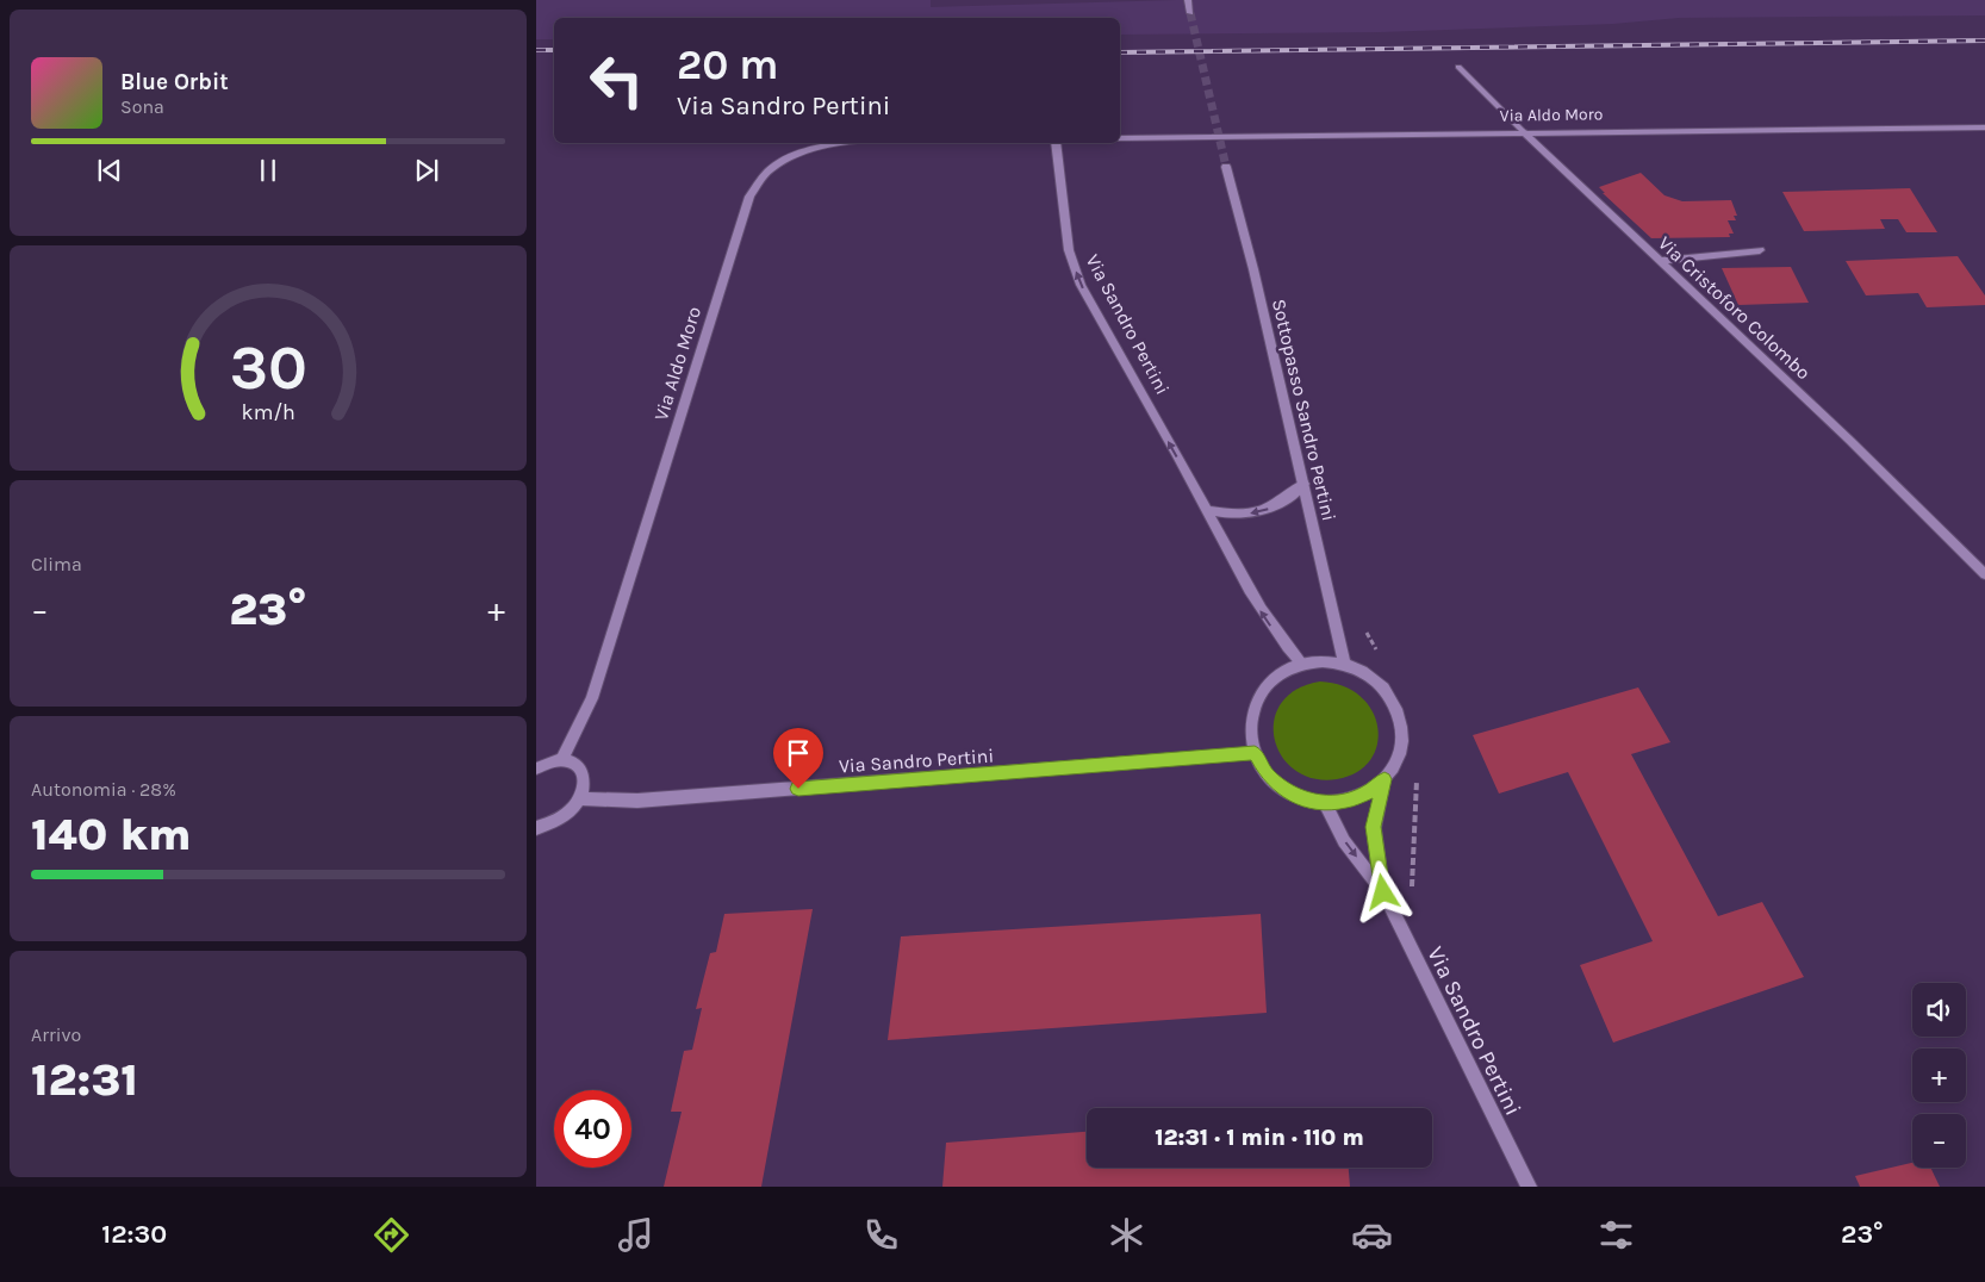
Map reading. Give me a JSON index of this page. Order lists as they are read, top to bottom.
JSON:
{
  "streets": {
    "street": [
      "Via Aldo Moro",
      "Via Cristoforo Colombo",
      "Via Sandro Pertini",
      "Sottopasso Sandro Pertini"
    ]
  },
  "crossings": [
    ["Via Aldo Moro", "Via Cristoforo Colombo"],
    ["Via Sandro Pertini", "Sottopasso Sandro Pertini"]
  ],
  "page": {
    "turn": ["20 m", "Via Sandro Pertini"],
    "song": ["Blue Orbit", "Sona"],
    "tile": [
      "Clima",
      ["Autonomia · 28%", "140 km"],
      ["Arrivo", "12:31"]
    ],
    "heat": ["−", "23°", "+"],
    "map_buttons": ["+", "−"],
    "limit": "40",
    "trip": "12:31 · 1 min · 110 m",
    "tabs": ["12:30", "23°"],
    "gauge": ["30", "km/h"]
  }
}
